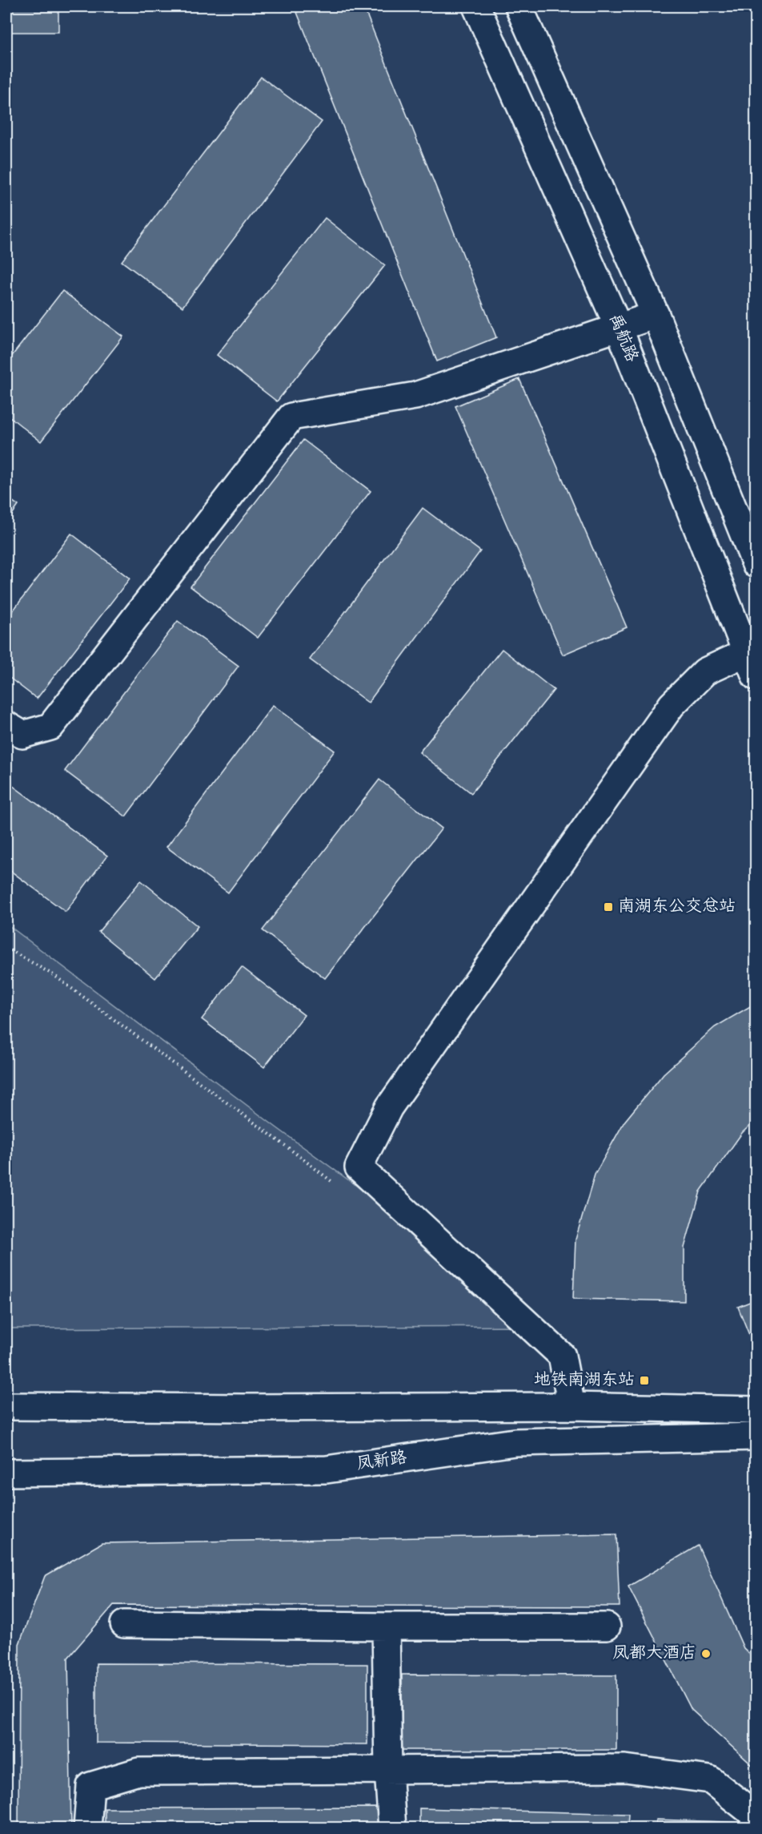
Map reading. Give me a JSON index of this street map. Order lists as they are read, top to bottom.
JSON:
{
  "streets": {
    "main road": ["禹航路", "凤新路"]
  },
  "places": {
    "transit": ["南湖东公交总站", "地铁南湖东站"],
    "other": ["凤都大酒店"]
  }
}
